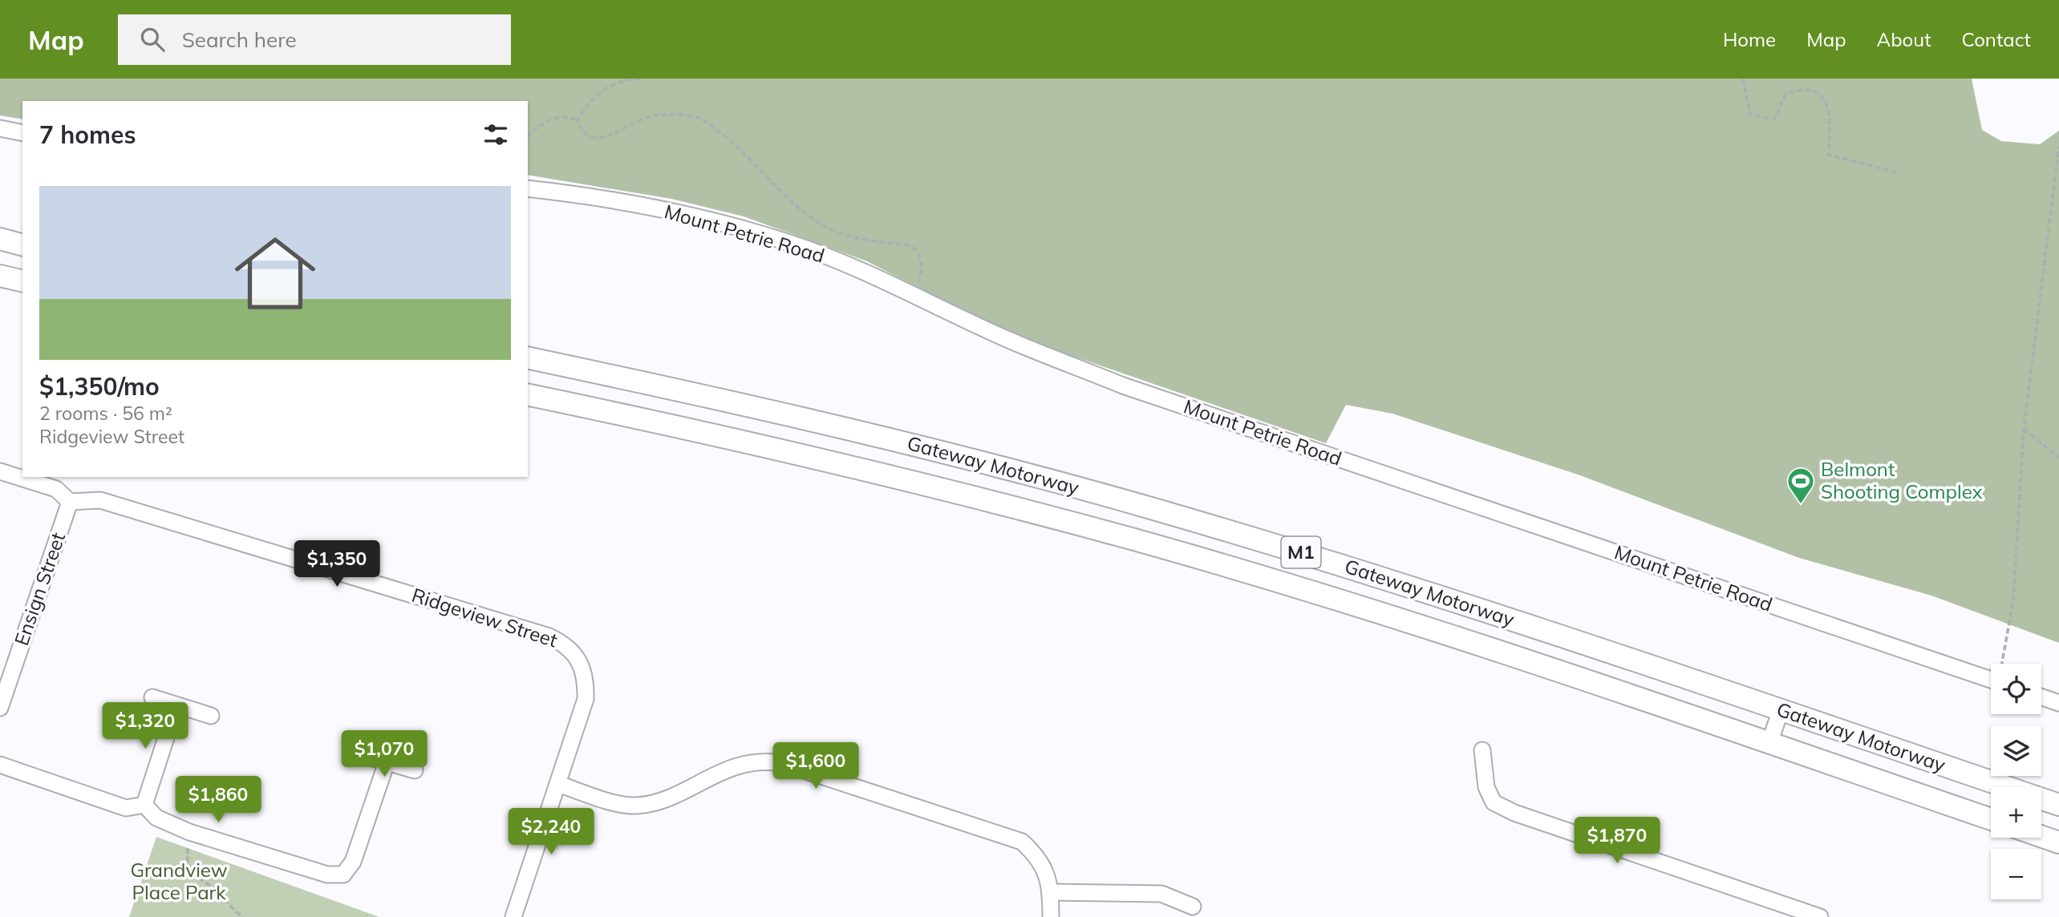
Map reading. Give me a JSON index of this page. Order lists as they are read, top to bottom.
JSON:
{
  "streets": {
    "highway": ["Gateway Motorway", "M1"],
    "street": ["Mount Petrie Road", "Ensign Street", "Ridgeview Street"]
  },
  "crossings": [
    ["Ensign Street", "Ridgeview Street"]
  ],
  "parks": ["Grandview Place Park"],
  "places": {
    "sports": ["Belmont Shooting Complex"]
  },
  "page": {
    "header": "Map",
    "search": "Search here",
    "nav": [
      "Home",
      "Map",
      "About",
      "Contact"
    ],
    "heading": "7 homes",
    "list": [
      {
        "name": "$1,350/mo",
        "note": "2 rooms · 56 m² · Ridgeview Street"
      }
    ],
    "price": [
      "$1,350",
      "$1,320",
      "$1,070",
      "$1,600",
      "$1,860",
      "$2,240",
      "$1,870"
    ],
    "map_buttons": ["+", "−"]
  }
}
